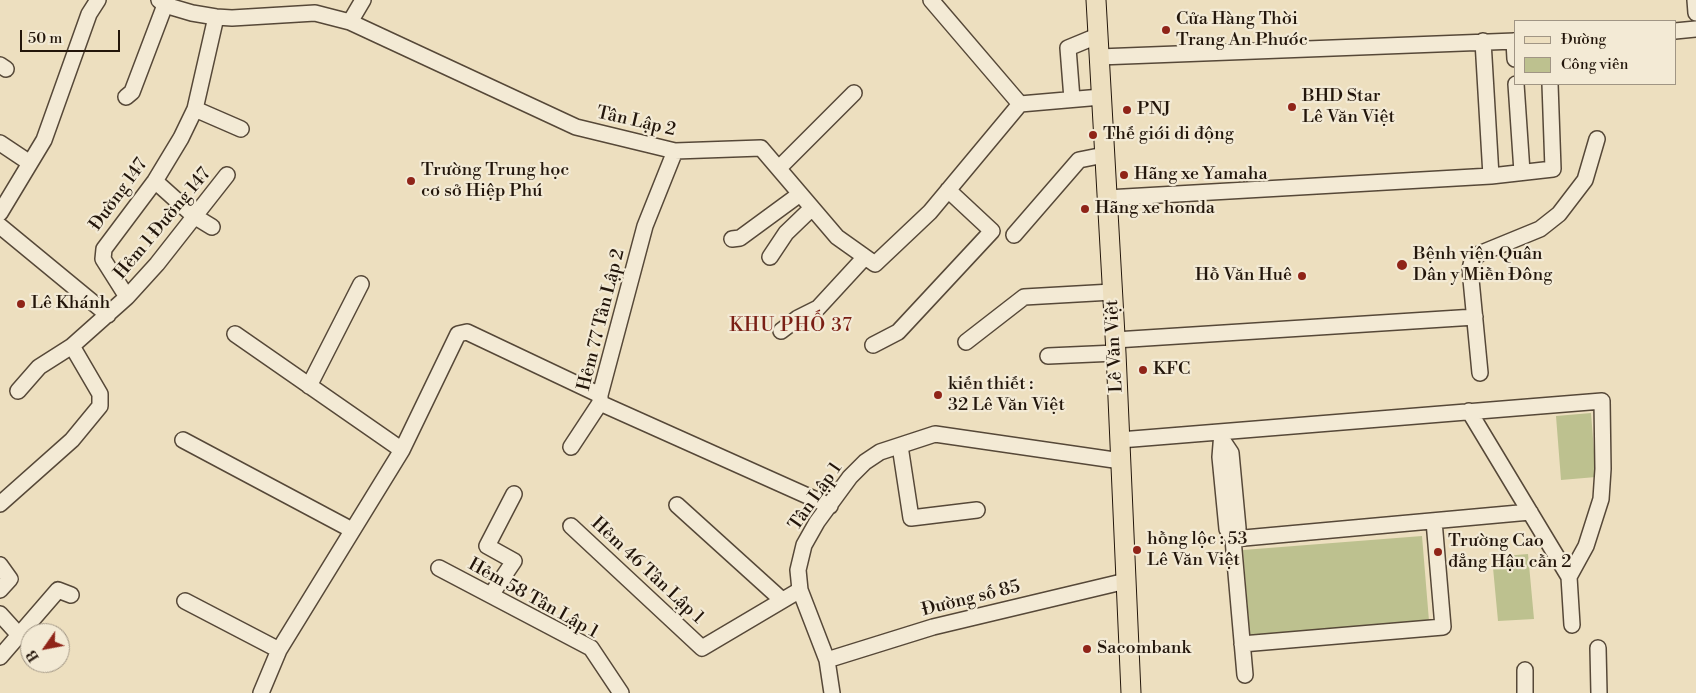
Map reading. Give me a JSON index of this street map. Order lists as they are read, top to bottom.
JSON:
{
  "streets": {
    "main road": ["Lê Văn Việt"],
    "street": [
      "Tân Lập 2",
      "Đường 147",
      "Hẻm 1 Đường 147",
      "Hẻm 77 Tân Lập 2",
      "Tân Lập 1",
      "Hẻm 46 Tân Lập 1",
      "Hẻm 58 Tân Lập 1",
      "Đường số 85"
    ]
  },
  "crossings": [
    ["Tân Lập 2", "Đường 147"],
    ["Tân Lập 2", "Hẻm 77 Tân Lập 2"],
    ["Đường 147", "Hẻm 1 Đường 147"],
    ["Hẻm 77 Tân Lập 2", "Tân Lập 1"],
    ["Lê Văn Việt", "Tân Lập 1"],
    ["Lê Văn Việt", "Đường số 85"],
    ["Tân Lập 1", "Hẻm 46 Tân Lập 1"],
    ["Tân Lập 1", "Đường số 85"]
  ],
  "districts": ["KHU PHỐ 37"],
  "places": [
    "Cửa Hàng Thời Trang An Phước",
    "BHD Star Lê Văn Việt",
    "PNJ",
    "Thế giới di động",
    "Hãng xe Yamaha",
    "Trường Trung học cơ sở Hiệp Phú",
    "Hãng xe honda",
    "Bệnh viện Quân Dân y Miền Đông",
    "Hồ Văn Huê",
    "Lê Khánh",
    "KFC",
    "kiến thiết : 32 Lê Văn Việt",
    "hồng lộc : 53 Lê Văn Việt",
    "Trường Cao đẳng Hậu cần 2",
    "Sacombank"
  ],
  "legend": ["Đường", "Công viên"],
  "scale_bar": "50 m",
  "north": "bottom left"
}
